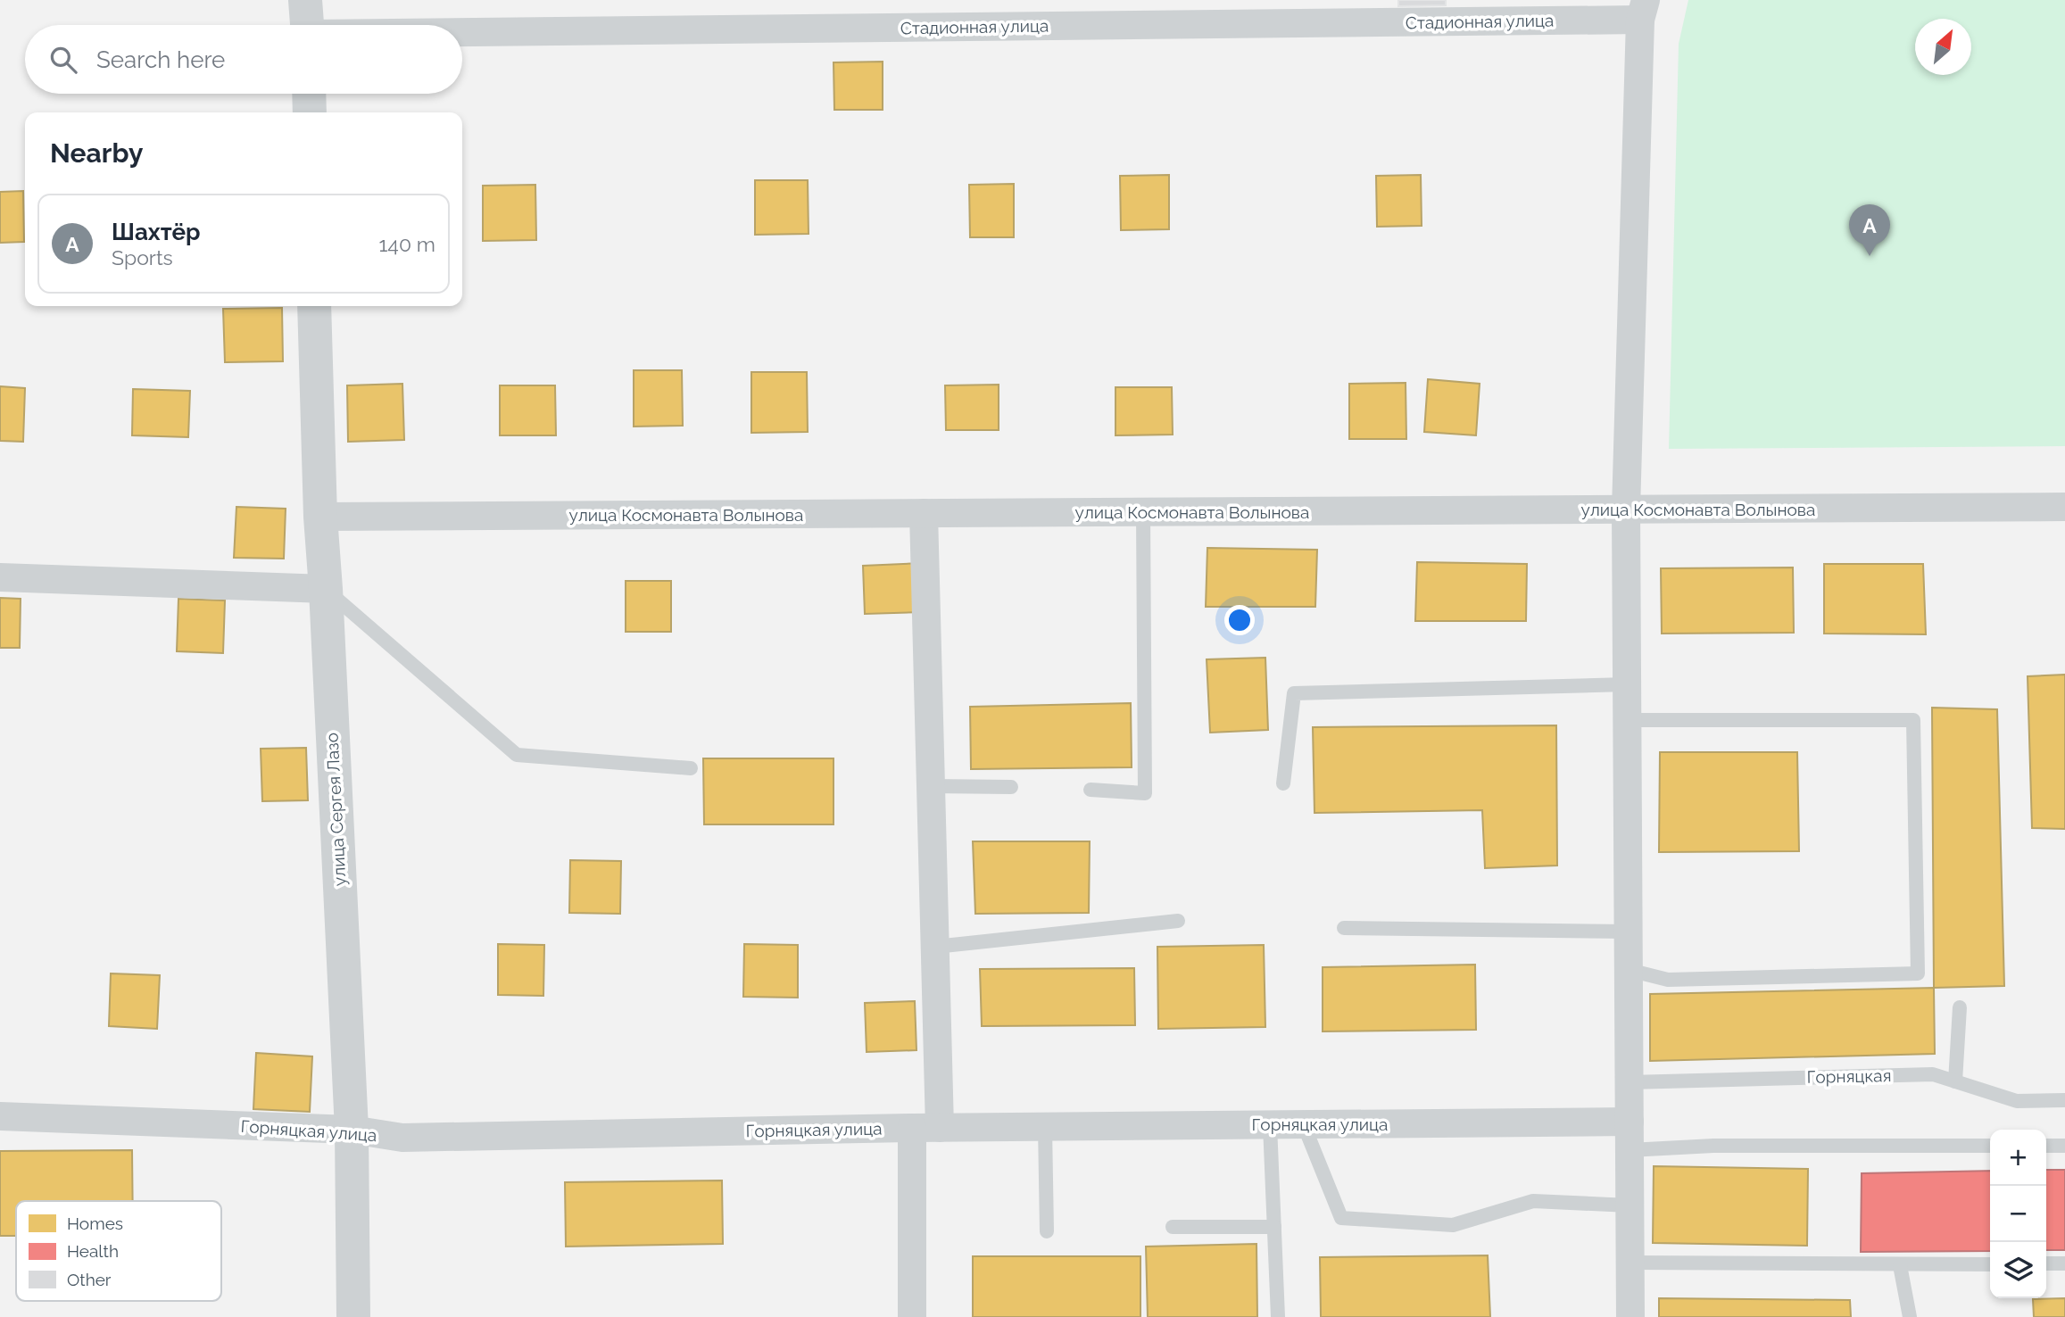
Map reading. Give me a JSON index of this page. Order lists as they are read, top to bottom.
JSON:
{
  "streets": {
    "street": [
      "Стадионная улица",
      "улица Космонавта Волынова",
      "улица Сергея Лазо",
      "Горняцкая улица"
    ],
    "lane": ["Горняцкая"]
  },
  "crossings": [
    ["улица Космонавта Волынова", "улица Сергея Лазо"],
    ["улица Сергея Лазо", "Горняцкая улица"]
  ],
  "legend": ["Homes", "Health", "Other"],
  "north": "top right",
  "page": {
    "search": "Search here",
    "heading": "Nearby",
    "list": [
      {
        "mark": "A",
        "name": "Шахтёр",
        "note": "Sports",
        "value": "140 m"
      }
    ],
    "pins": "A",
    "map_buttons": ["+", "−"]
  }
}
